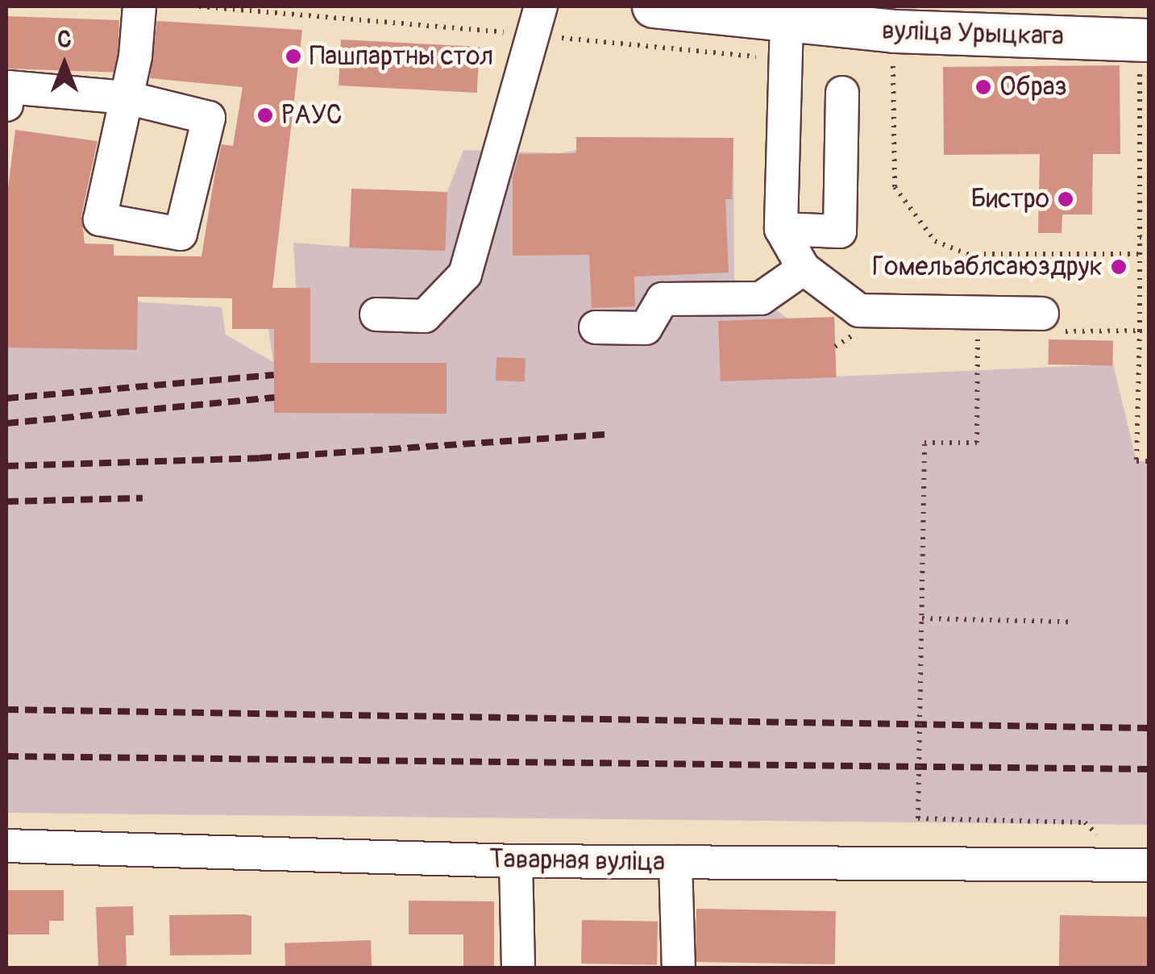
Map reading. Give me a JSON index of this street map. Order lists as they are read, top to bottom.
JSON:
{
  "streets": {
    "main road": ["вуліца Урыцкага"],
    "street": ["Таварная вуліца"]
  },
  "places": [
    "Пашпартны стол",
    "Образ",
    "РАУС",
    "Бистро",
    "Гомельаблсаюздрук"
  ],
  "north": "top"
}
